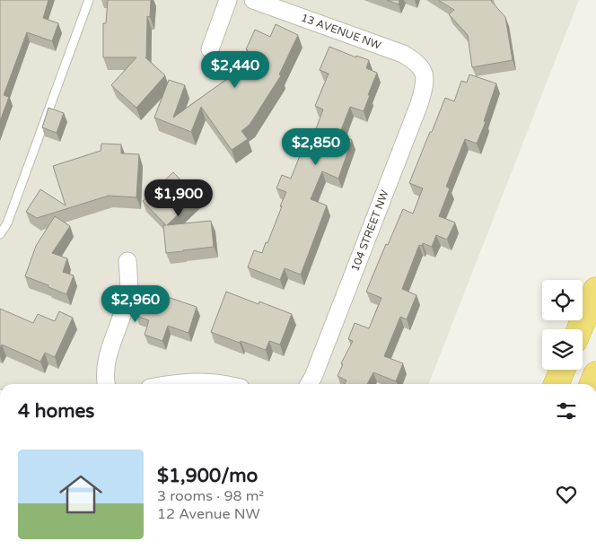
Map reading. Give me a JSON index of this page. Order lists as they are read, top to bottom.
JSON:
{
  "streets": {
    "street": ["13 AVENUE NW", "104 STREET NW"]
  },
  "crossings": [
    ["13 AVENUE NW", "104 STREET NW"]
  ],
  "page": {
    "price": [
      "$2,440",
      "$2,850",
      "$1,900",
      "$2,960"
    ],
    "heading": "4 homes",
    "list": [
      {
        "name": "$1,900/mo",
        "note": "3 rooms · 98 m² · 12 Avenue NW"
      }
    ]
  }
}
